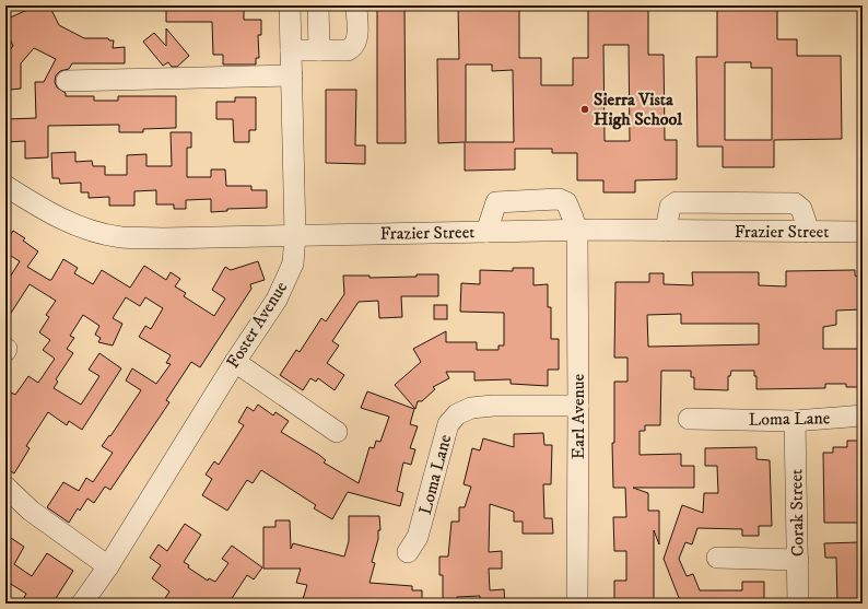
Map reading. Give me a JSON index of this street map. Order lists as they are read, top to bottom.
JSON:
{
  "streets": {
    "street": [
      "Frazier Street",
      "Foster Avenue",
      "Earl Avenue",
      "Loma Lane",
      "Corak Street"
    ]
  },
  "crossings": [
    ["Frazier Street", "Foster Avenue"],
    ["Frazier Street", "Earl Avenue"],
    ["Earl Avenue", "Loma Lane"],
    ["Loma Lane", "Corak Street"]
  ],
  "places": ["Sierra Vista High School"]
}
